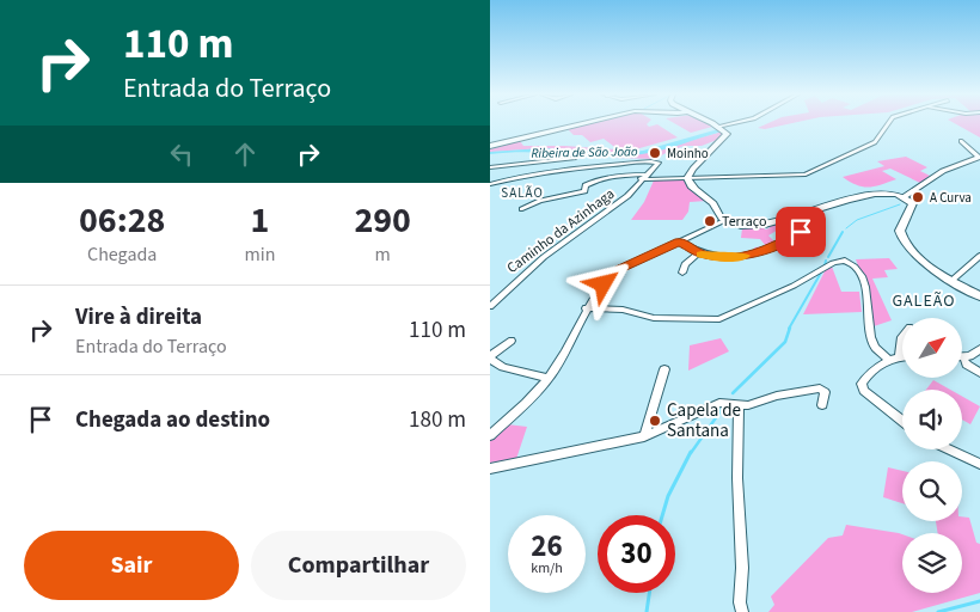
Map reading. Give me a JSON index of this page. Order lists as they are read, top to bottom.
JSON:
{
  "streets": {
    "street": ["Caminho da Azinhaga"]
  },
  "districts": ["SALÃO", "GALEÃO"],
  "water": ["Ribeira de São João"],
  "places": [
    "Moinho",
    "A Curva",
    "Terraço",
    "Capela de Santana"
  ],
  "north": "top right",
  "page": {
    "turn": ["110 m", "Entrada do Terraço"],
    "eta": [
      "06:28",
      "Chegada",
      "1",
      "min",
      "290",
      "m"
    ],
    "list": [
      {
        "name": "Vire à direita",
        "note": "Entrada do Terraço",
        "value": "110 m"
      },
      {
        "name": "Chegada ao destino",
        "value": "180 m"
      }
    ],
    "speed": "26 km/h",
    "limit": "30",
    "buttons": ["Sair", "Compartilhar"]
  }
}
